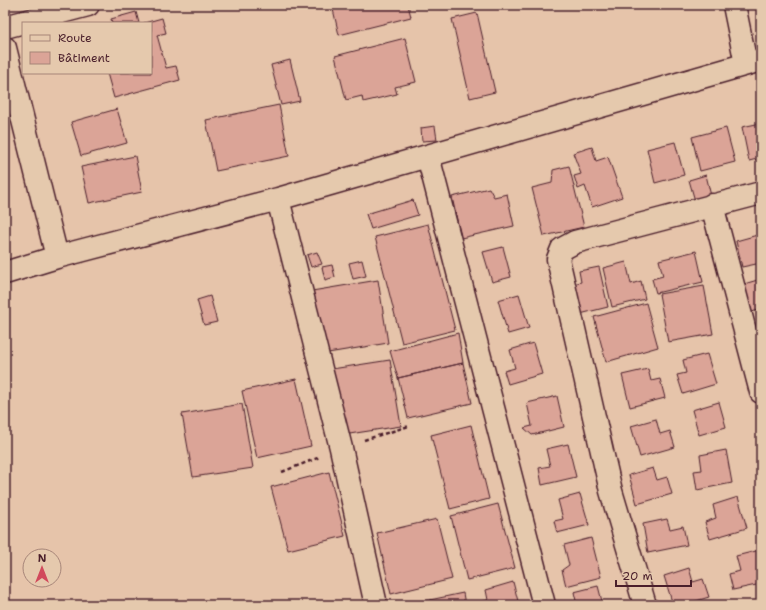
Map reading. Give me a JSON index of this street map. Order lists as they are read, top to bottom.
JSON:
{
  "legend": ["Route", "Bâtiment"],
  "scale_bar": "20 m",
  "north": "top"
}
